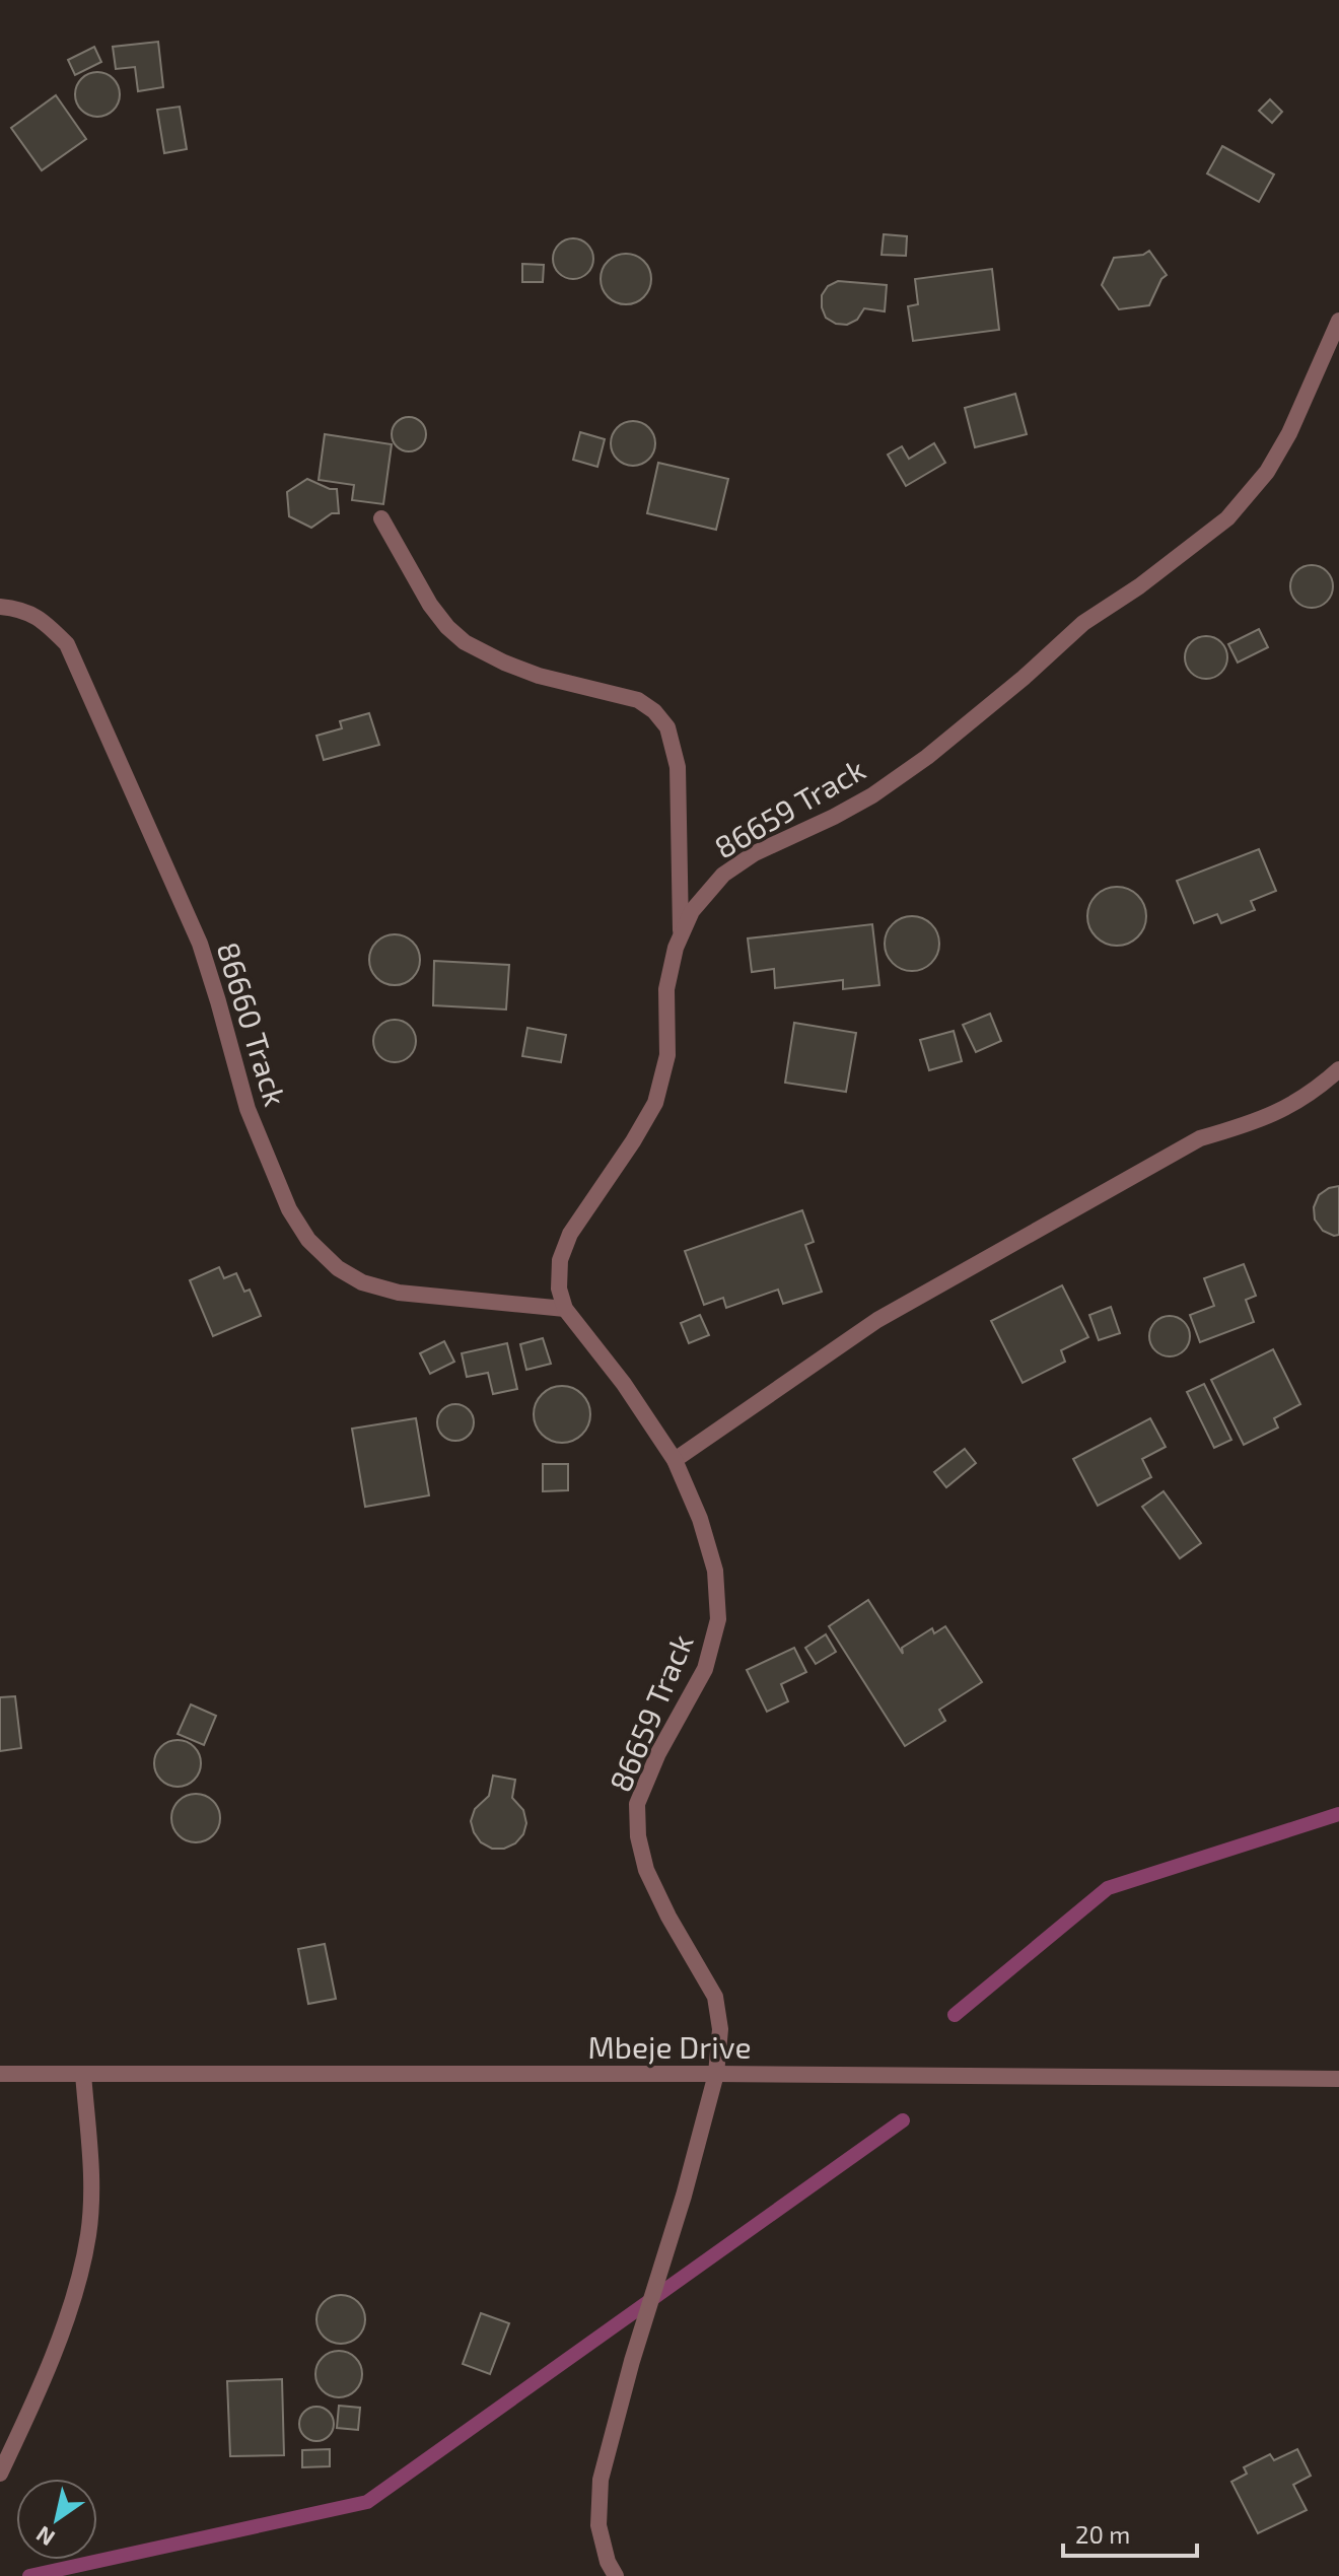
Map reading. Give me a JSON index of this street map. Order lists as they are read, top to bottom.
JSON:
{
  "streets": {
    "street": ["86659 Track", "86660 Track", "Mbeje Drive"]
  },
  "crossings": [
    ["86659 Track", "86660 Track"],
    ["86659 Track", "Mbeje Drive"]
  ],
  "scale_bar": "20 m",
  "north": "bottom left"
}
